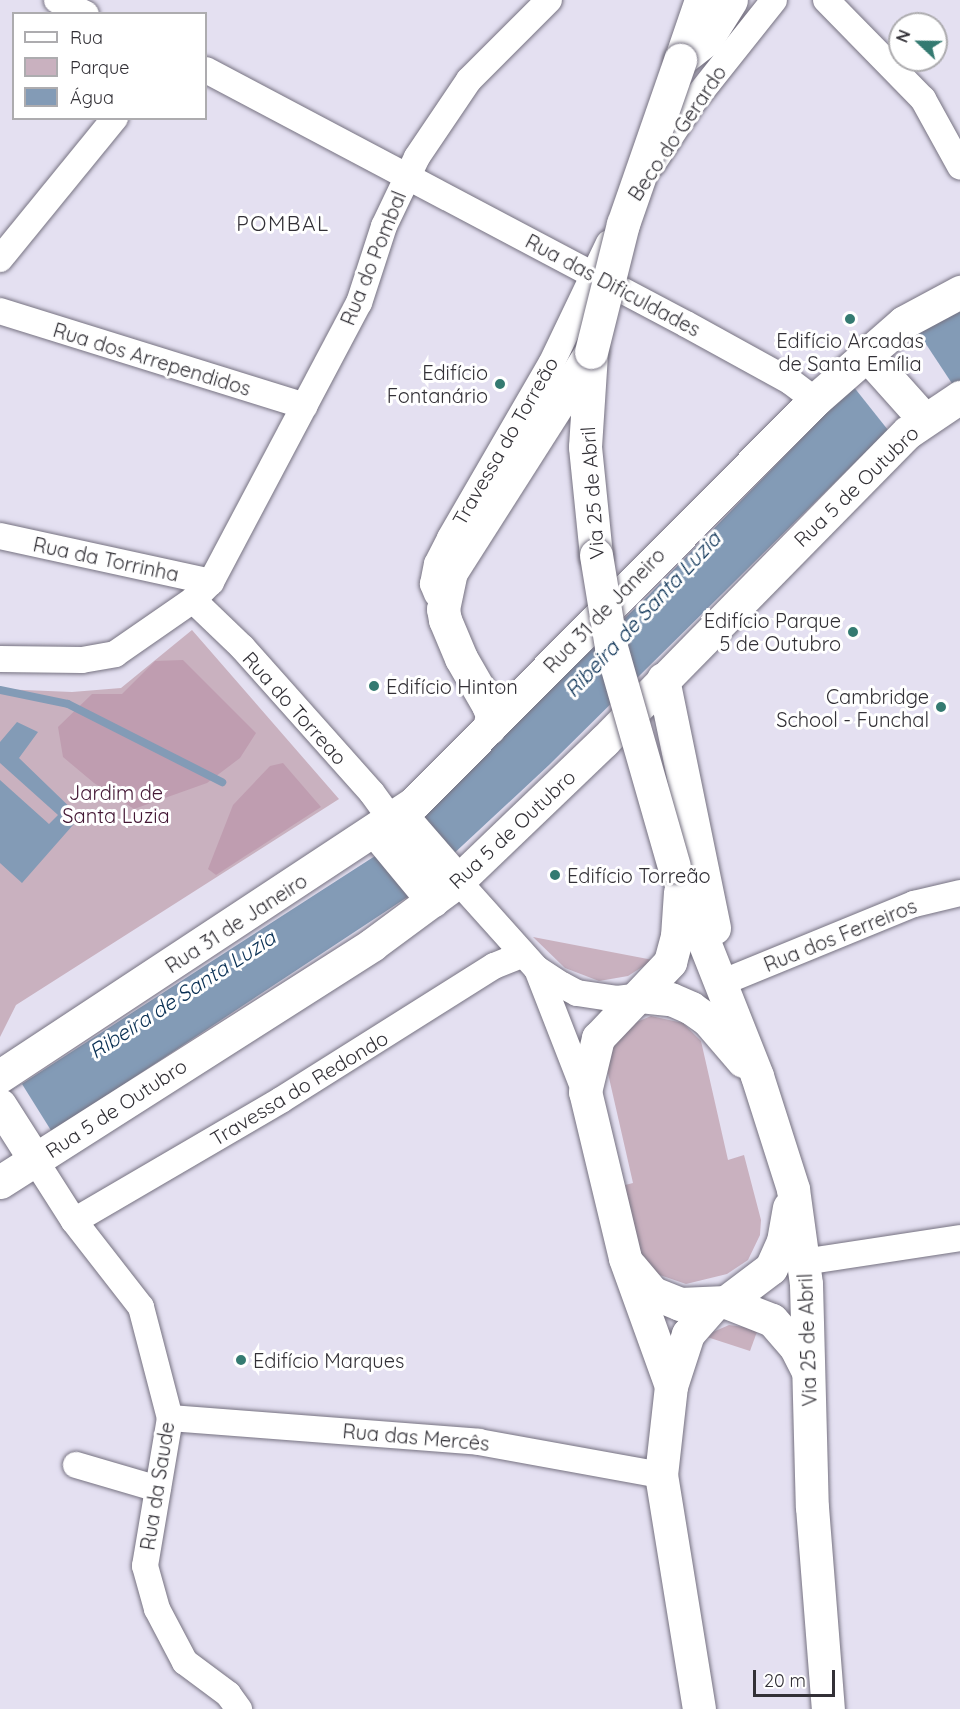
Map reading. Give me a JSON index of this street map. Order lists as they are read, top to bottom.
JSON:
{
  "streets": {
    "main road": ["Rua 5 de Outubro", "Via 25 de Abril", "Rua 31 de Janeiro"],
    "street": [
      "Beco do Gerardo",
      "Rua do Pombal",
      "Rua das Dificuldades",
      "Rua dos Arrependidos",
      "Travessa do Torreão",
      "Rua da Torrinha",
      "Rua do Torreao",
      "Rua dos Ferreiros",
      "Travessa do Redondo",
      "Rua das Mercês",
      "Rua da Saude"
    ]
  },
  "crossings": [
    ["Beco do Gerardo", "Rua das Dificuldades"],
    ["Beco do Gerardo", "Travessa do Torreão"],
    ["Rua do Pombal", "Rua das Dificuldades"],
    ["Rua do Pombal", "Rua dos Arrependidos"],
    ["Rua do Pombal", "Rua da Torrinha"],
    ["Rua do Pombal", "Rua do Torreao"],
    ["Rua das Dificuldades", "Travessa do Torreão"],
    ["Rua das Dificuldades", "Rua 31 de Janeiro"],
    ["Rua 5 de Outubro", "Via 25 de Abril"],
    ["Rua 5 de Outubro", "Rua da Saude"],
    ["Via 25 de Abril", "Rua dos Ferreiros"],
    ["Rua 31 de Janeiro", "Rua do Torreao"],
    ["Travessa do Redondo", "Rua da Saude"],
    ["Rua das Mercês", "Rua da Saude"]
  ],
  "districts": ["POMBAL"],
  "water": ["Ribeira de Santa Luzia"],
  "parks": ["Jardim de Santa Luzia"],
  "places": [
    "Edifício Arcadas de Santa Emília",
    "Edifício Fontanário",
    "Edifício Parque 5 de Outubro",
    "Edifício Hinton",
    "Cambridge School - Funchal",
    "Edifício Torreão",
    "Edifício Marques"
  ],
  "legend": ["Rua", "Parque", "Água"],
  "scale_bar": "20 m",
  "north": "left"
}
